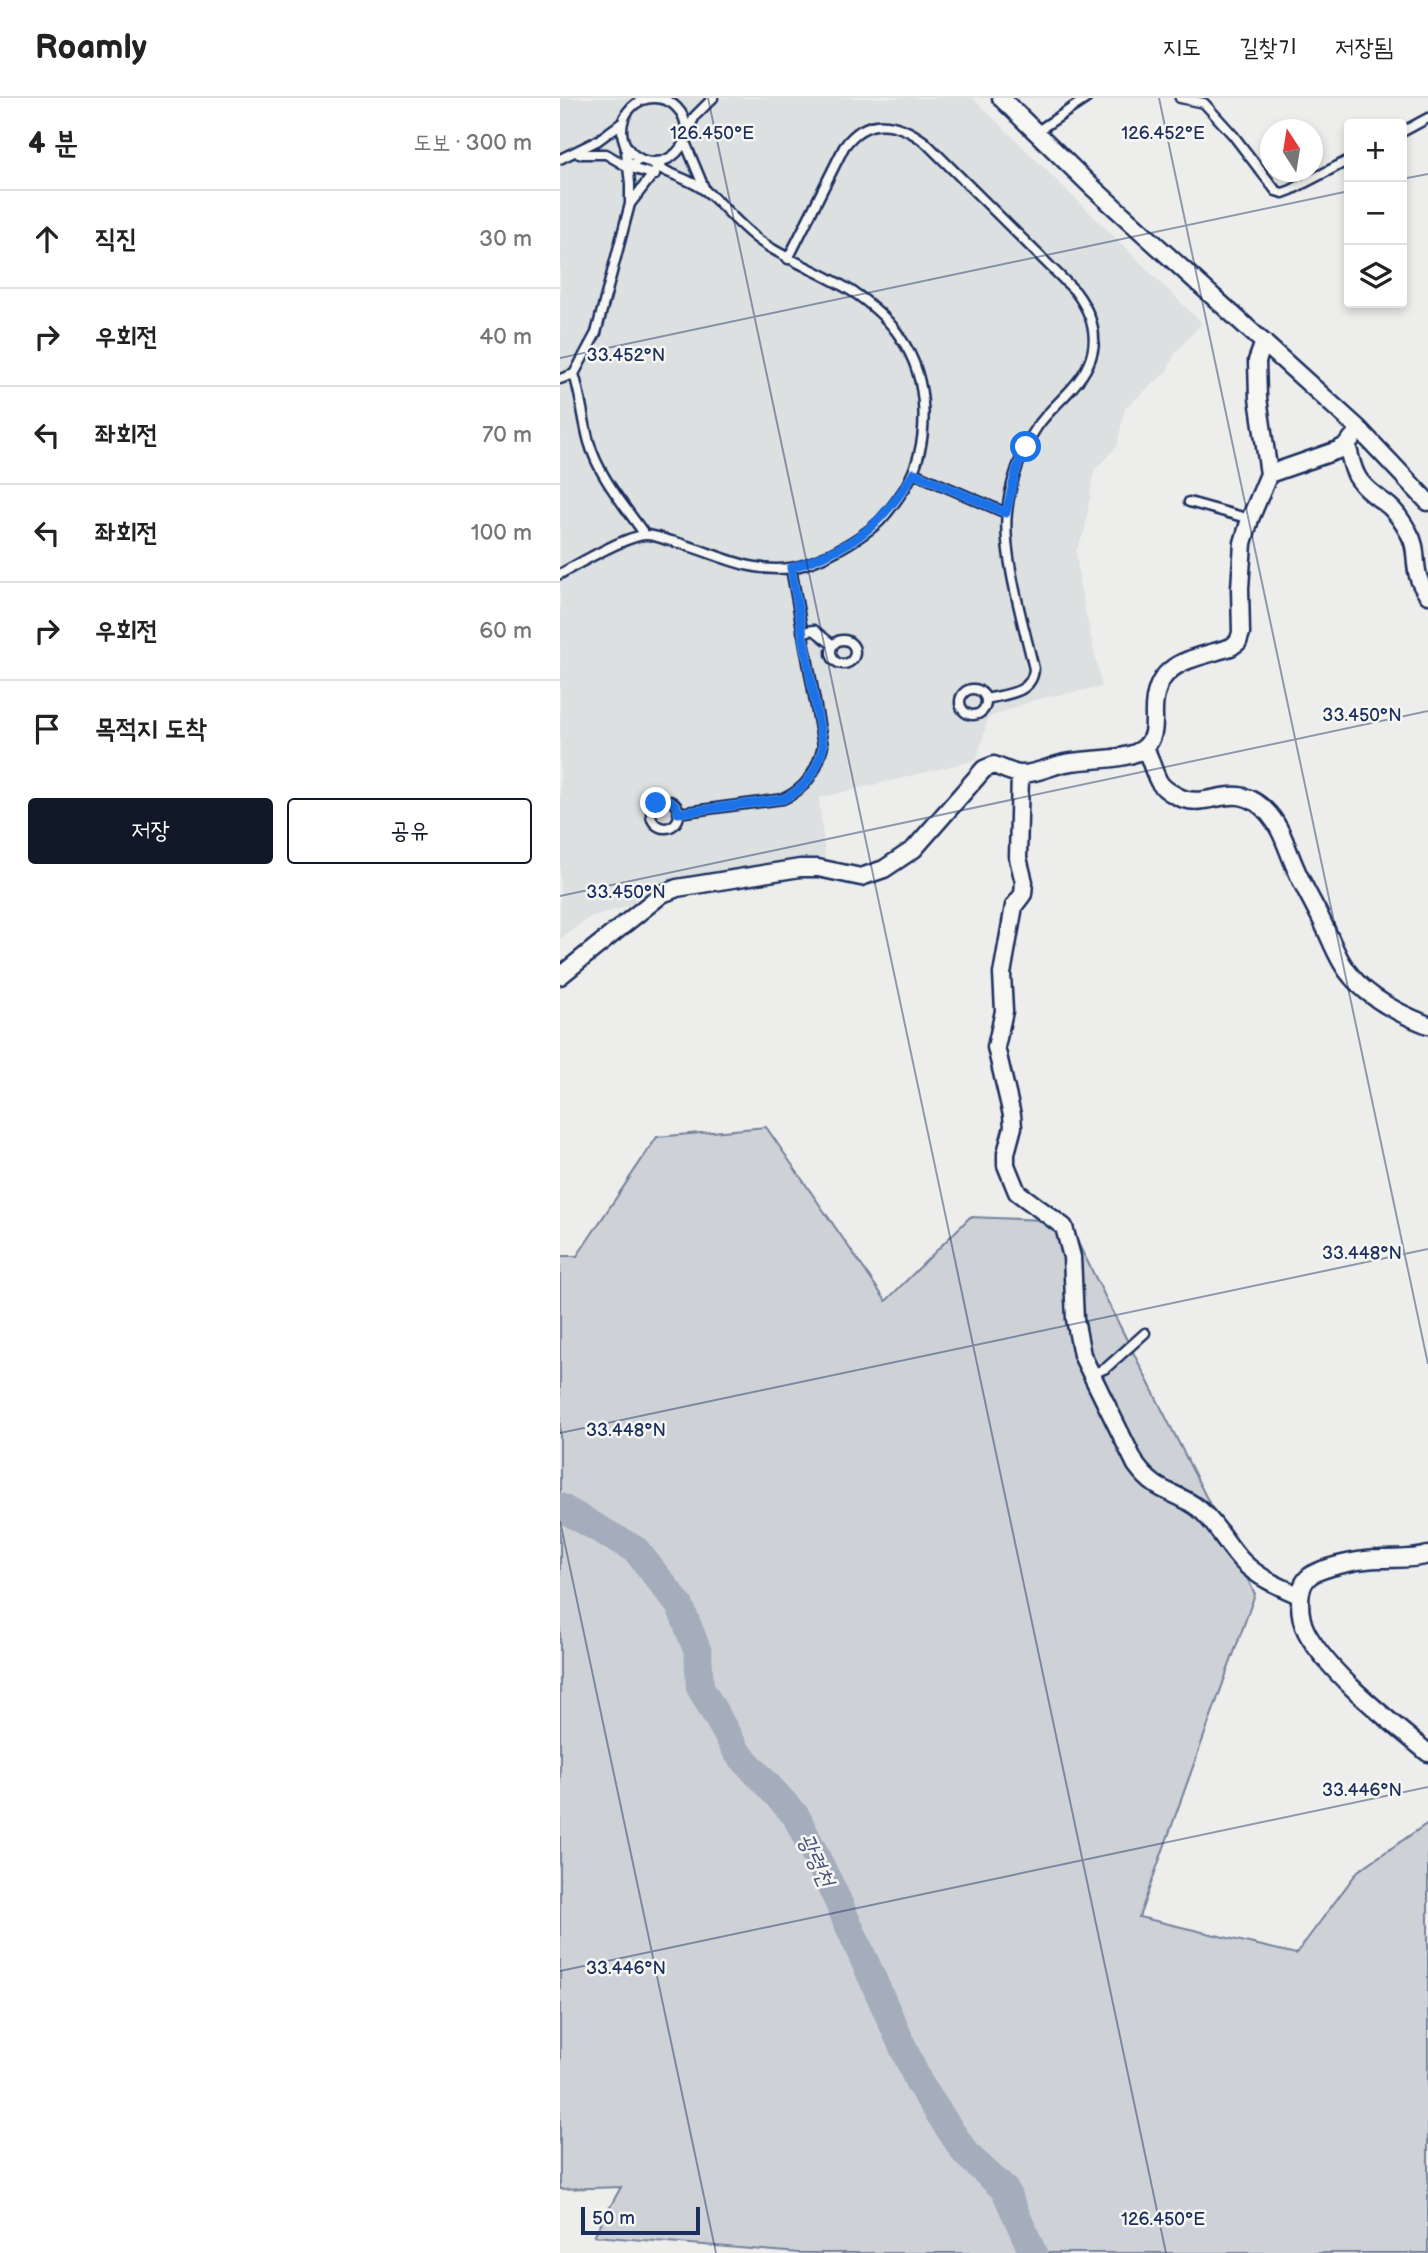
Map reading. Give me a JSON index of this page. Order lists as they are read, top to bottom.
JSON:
{
  "water": ["광령천"],
  "scale_bar": "50 m",
  "north": "top",
  "page": {
    "header": "Roamly",
    "nav": ["지도", "길찾기", "저장됨"],
    "heading": ["4 분", "도보 · 300 m"],
    "map_buttons": ["+", "−"],
    "list": [
      ["직진", "30 m"],
      ["우회전", "40 m"],
      ["좌회전", "70 m"],
      ["좌회전", "100 m"],
      ["우회전", "60 m"],
      "목적지 도착"
    ],
    "buttons": ["저장", "공유"],
    "scale": "50 m"
  },
  "coordinates": [
    "126.450°E",
    "126.452°E",
    "33.452°N",
    "33.450°N",
    "33.448°N",
    "33.446°N"
  ]
}
